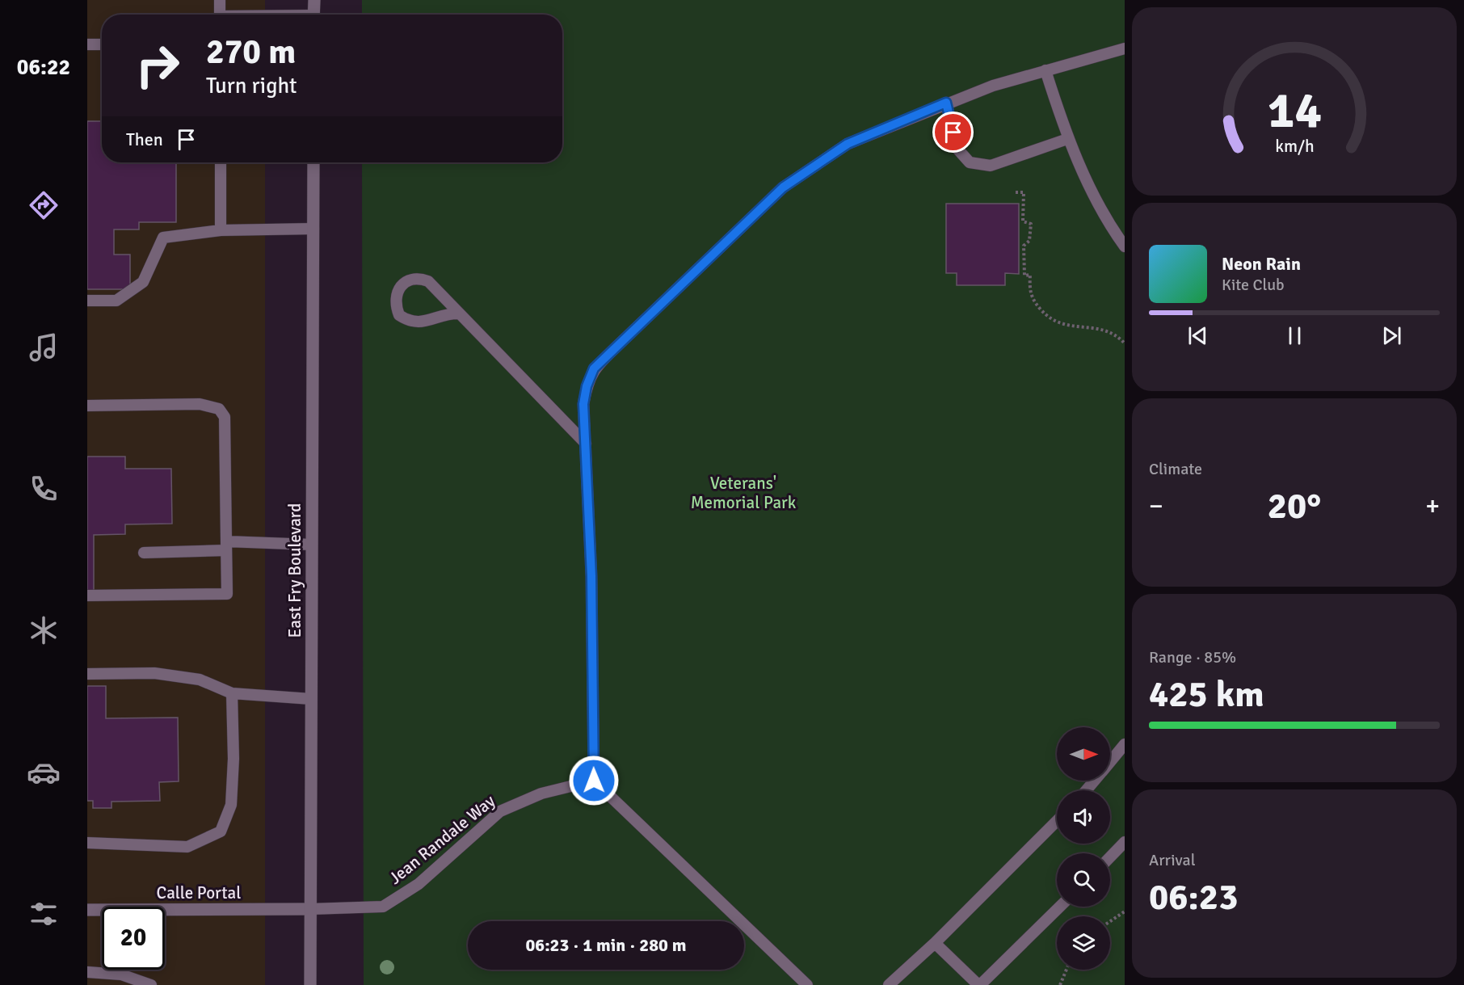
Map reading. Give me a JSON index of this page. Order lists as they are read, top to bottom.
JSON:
{
  "streets": {
    "main road": ["East Fry Boulevard", "Calle Portal"],
    "lane": ["Jean Randale Way"]
  },
  "crossings": [
    ["East Fry Boulevard", "Jean Randale Way"],
    ["East Fry Boulevard", "Calle Portal"],
    ["Jean Randale Way", "Calle Portal"]
  ],
  "parks": ["Veterans' Memorial Park"],
  "north": "right",
  "page": {
    "tabs": "06:22",
    "turn": ["270 m", "Turn right"],
    "then": "Then",
    "song": ["Neon Rain", "Kite Club"],
    "tile": [
      "Climate",
      ["Range · 85%", "425 km"],
      ["Arrival", "06:23"]
    ],
    "heat": ["−", "20°", "+"],
    "limit": "20",
    "trip": "06:23 · 1 min · 280 m",
    "gauge": ["14", "km/h"]
  }
}
